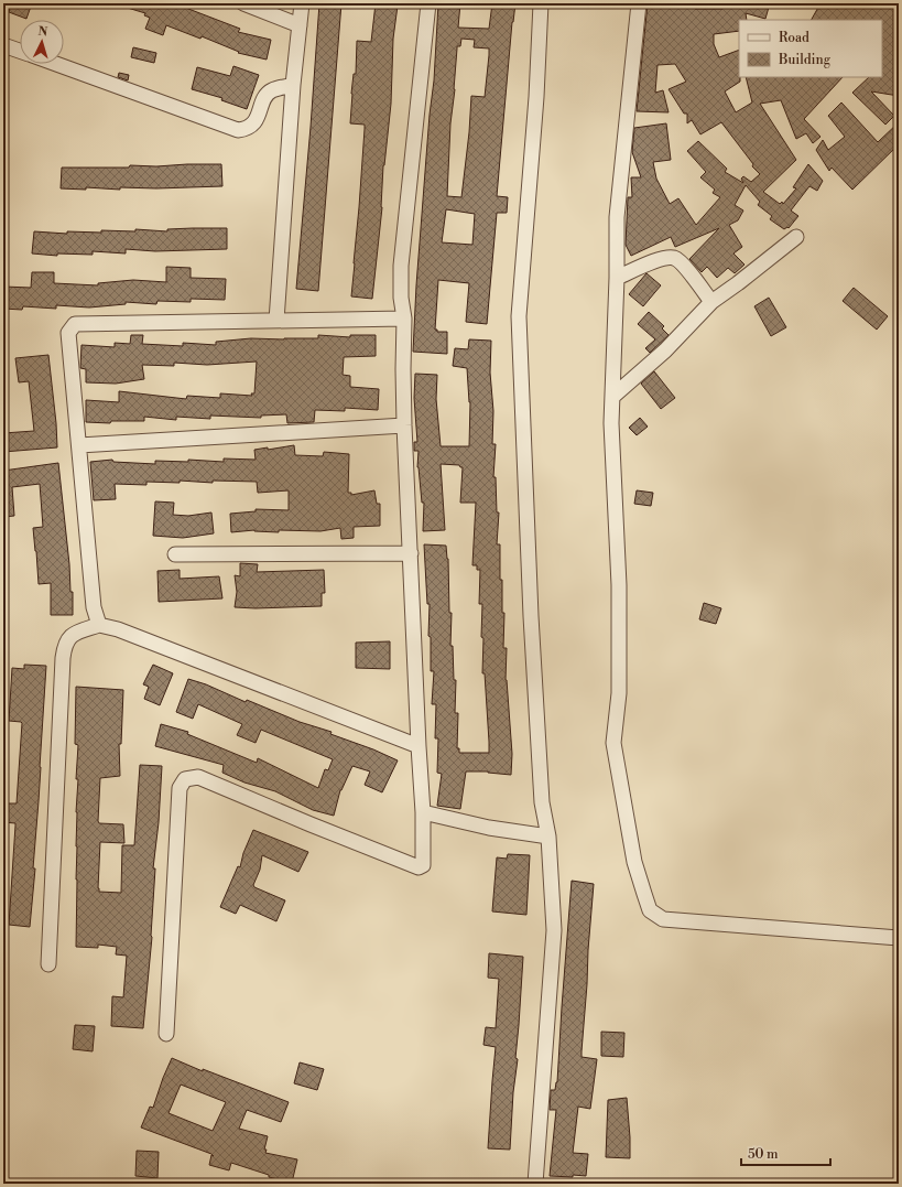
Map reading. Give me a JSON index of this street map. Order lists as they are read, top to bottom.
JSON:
{
  "legend": ["Road", "Building"],
  "scale_bar": "50 m",
  "north": "top"
}
